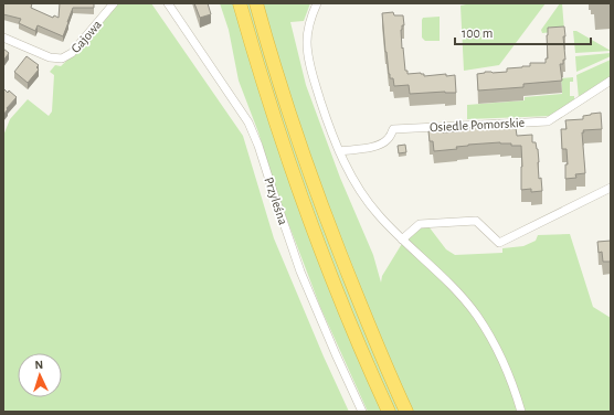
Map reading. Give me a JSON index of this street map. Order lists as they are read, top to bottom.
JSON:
{
  "streets": {
    "street": ["Gajowa", "Osiedle Pomorskie", "Przyleśna"]
  },
  "scale_bar": "100 m",
  "north": "top"
}
